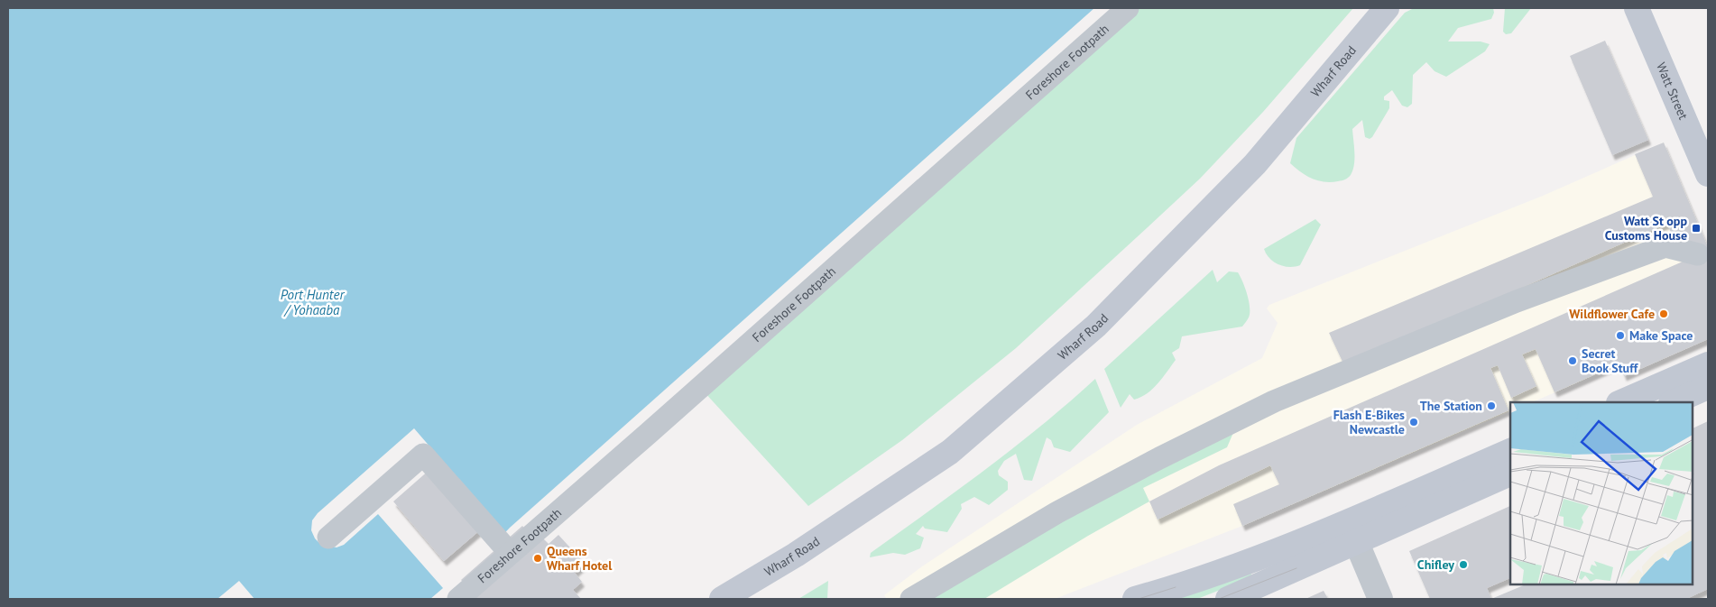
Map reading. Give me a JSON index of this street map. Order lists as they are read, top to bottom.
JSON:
{
  "streets": {
    "main road": ["Wharf Road", "Watt Street"],
    "street": ["Foreshore Footpath"]
  },
  "water": ["Port Hunter / Yohaaba"],
  "places": {
    "transit": ["Watt St opp Customs House"],
    "other": [
      "Wildflower Cafe",
      "Make Space",
      "Secret Book Stuff",
      "The Station",
      "Flash E-Bikes Newcastle",
      "Queens Wharf Hotel",
      "Chifley"
    ]
  }
}
